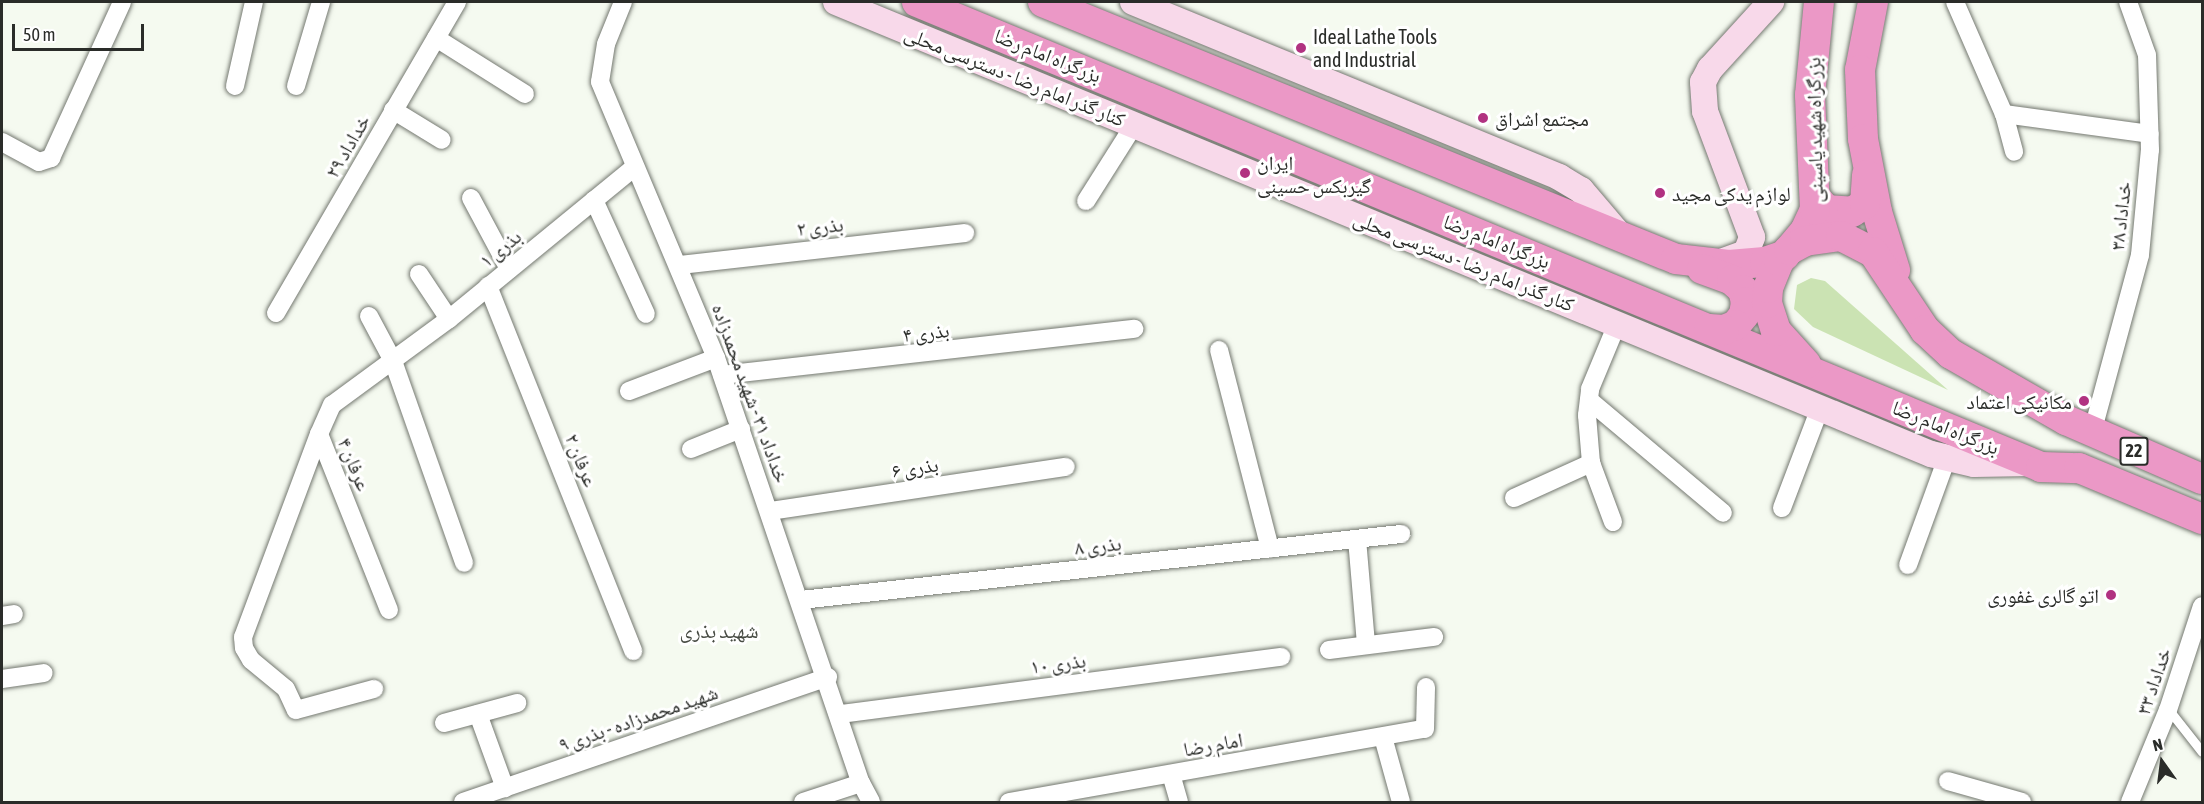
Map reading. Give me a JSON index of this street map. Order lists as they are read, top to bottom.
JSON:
{
  "streets": {
    "highway": ["بزرگراه امام رضا", "بزرگراه شهید یاسینی", "22"],
    "main road": ["کنار گذر امام رضا - دسترسی محلی"],
    "street": [
      "خداداد ۲۹",
      "خداداد ۳۸",
      "بذری ۲",
      "بذری ۱",
      "بذری ۴",
      "خداداد ۳۱ - شهید محمدزاده",
      "عرفان ۲",
      "عرفان ۴",
      "بذری ۶",
      "بذری ۸",
      "بذری ۱۰",
      "خداداد ۳۳",
      "شهید محمدزاده - بذری ۹",
      "امام رضا"
    ]
  },
  "crossings": [
    ["بزرگراه امام رضا", "کنار گذر امام رضا - دسترسی محلی"],
    ["بزرگراه امام رضا", "بزرگراه شهید یاسینی"],
    ["خداداد ۳۸", "22"],
    ["بذری ۲", "خداداد ۳۱ - شهید محمدزاده"],
    ["بذری ۱", "خداداد ۳۱ - شهید محمدزاده"],
    ["بذری ۱", "عرفان ۲"],
    ["بذری ۱", "عرفان ۴"],
    ["بذری ۴", "خداداد ۳۱ - شهید محمدزاده"],
    ["خداداد ۳۱ - شهید محمدزاده", "بذری ۶"],
    ["خداداد ۳۱ - شهید محمدزاده", "بذری ۸"],
    ["خداداد ۳۱ - شهید محمدزاده", "بذری ۱۰"],
    ["خداداد ۳۱ - شهید محمدزاده", "شهید محمدزاده - بذری ۹"]
  ],
  "districts": ["شهید بذری"],
  "places": [
    "Ideal Lathe Tools and Industrial",
    "مجتمع اشراق",
    "ایران گیربکس حسینی",
    "لوازم یدکی مجید",
    "مکانیکی اعتماد",
    "اتو گالری غفوری"
  ],
  "scale_bar": "50 m",
  "north": "top"
}
